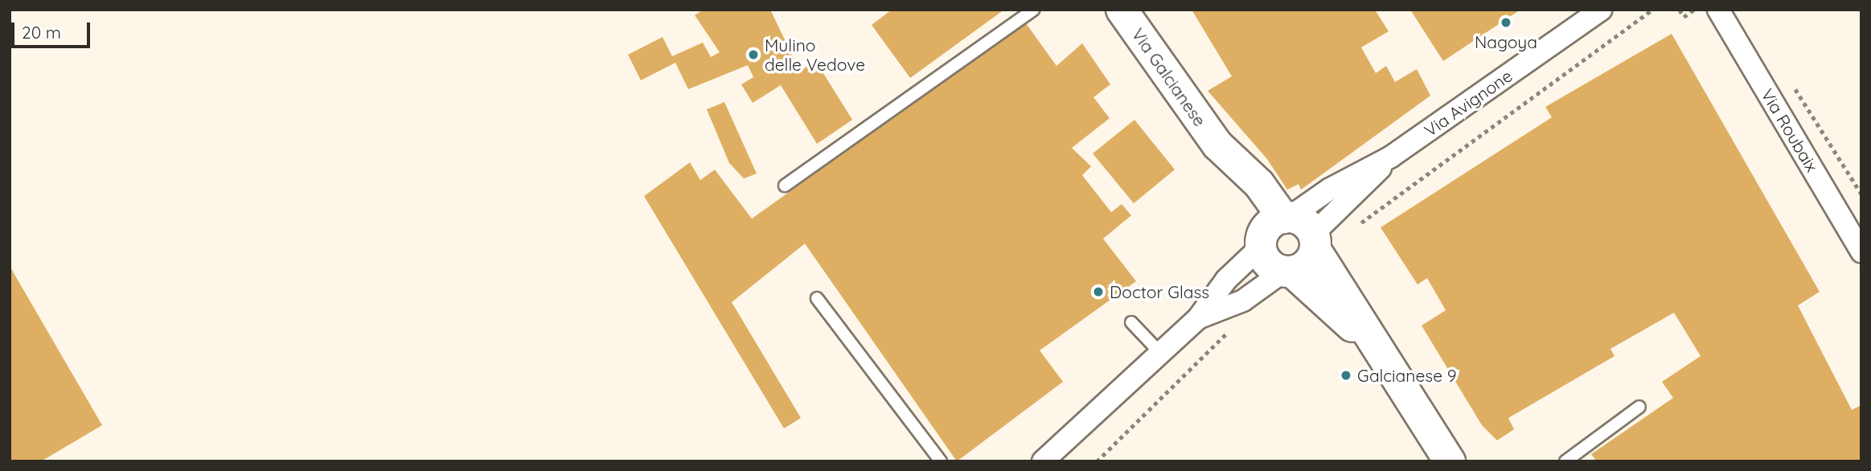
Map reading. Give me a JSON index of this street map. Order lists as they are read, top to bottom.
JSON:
{
  "streets": {
    "street": ["Via Galcianese", "Via Avignone", "Via Roubaix"]
  },
  "crossings": [
    ["Via Galcianese", "Via Avignone"]
  ],
  "places": [
    "Nagoya",
    "Mulino delle Vedove",
    "Doctor Glass",
    "Galcianese 9"
  ],
  "scale_bar": "20 m"
}
